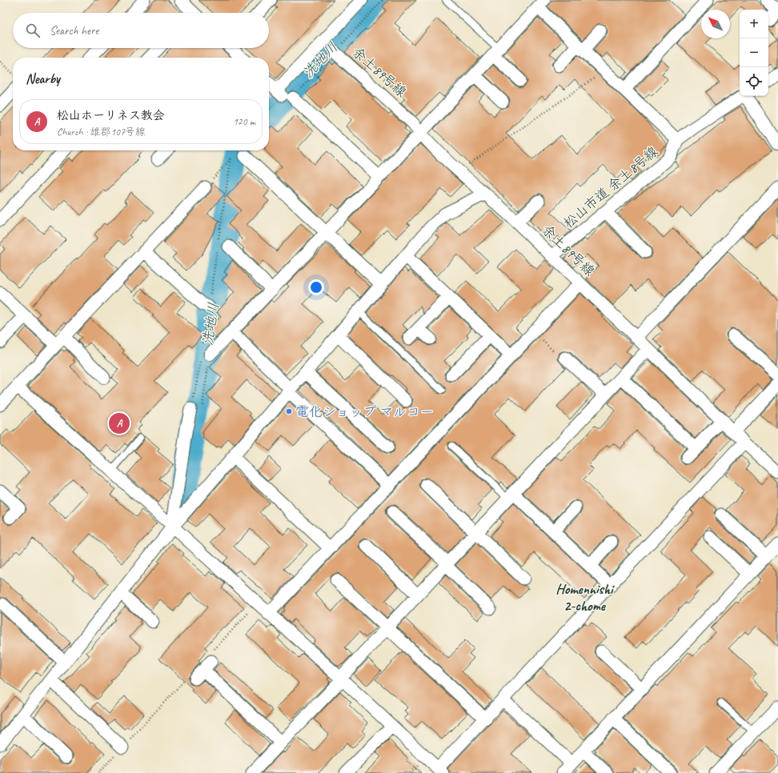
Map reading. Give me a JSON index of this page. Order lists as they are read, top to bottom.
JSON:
{
  "streets": {
    "street": ["余土89号線", "松山市道 余土8号線"]
  },
  "crossings": [
    ["余土89号線", "松山市道 余土8号線"]
  ],
  "districts": ["Homennishi 2-chome"],
  "water": ["洗地川"],
  "places": ["電化ショップ マルコー"],
  "north": "top left",
  "page": {
    "map_buttons": ["+", "−"],
    "search": "Search here",
    "heading": "Nearby",
    "list": [
      {
        "mark": "A",
        "name": "松山ホーリネス教会",
        "note": "Church · 雄郡107号線",
        "value": "120 m"
      }
    ],
    "pins": "A"
  }
}
